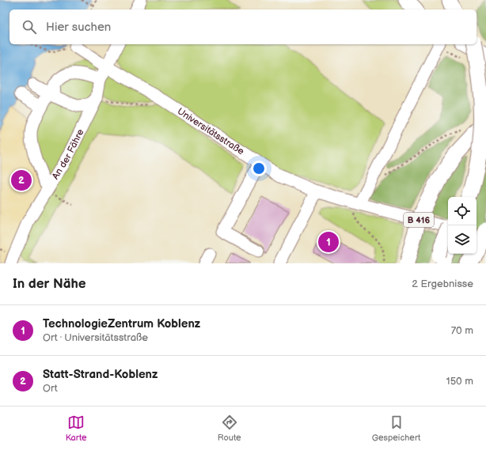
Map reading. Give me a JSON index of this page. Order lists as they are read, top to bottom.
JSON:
{
  "streets": {
    "main road": ["B 416"],
    "street": ["Universitätsstraße", "An der Fähre"]
  },
  "crossings": [
    ["Universitätsstraße", "An der Fähre"]
  ],
  "page": {
    "search": "Hier suchen",
    "pins": ["2", "1"],
    "heading": ["In der Nähe", "2 Ergebnisse"],
    "list": [
      {
        "mark": "1",
        "name": "TechnologieZentrum Koblenz",
        "note": "Ort · Universitätsstraße",
        "value": "70 m"
      },
      {
        "mark": "2",
        "name": "Statt-Strand-Koblenz",
        "note": "Ort",
        "value": "150 m"
      }
    ],
    "nav": ["Karte", "Route", "Gespeichert"]
  }
}
